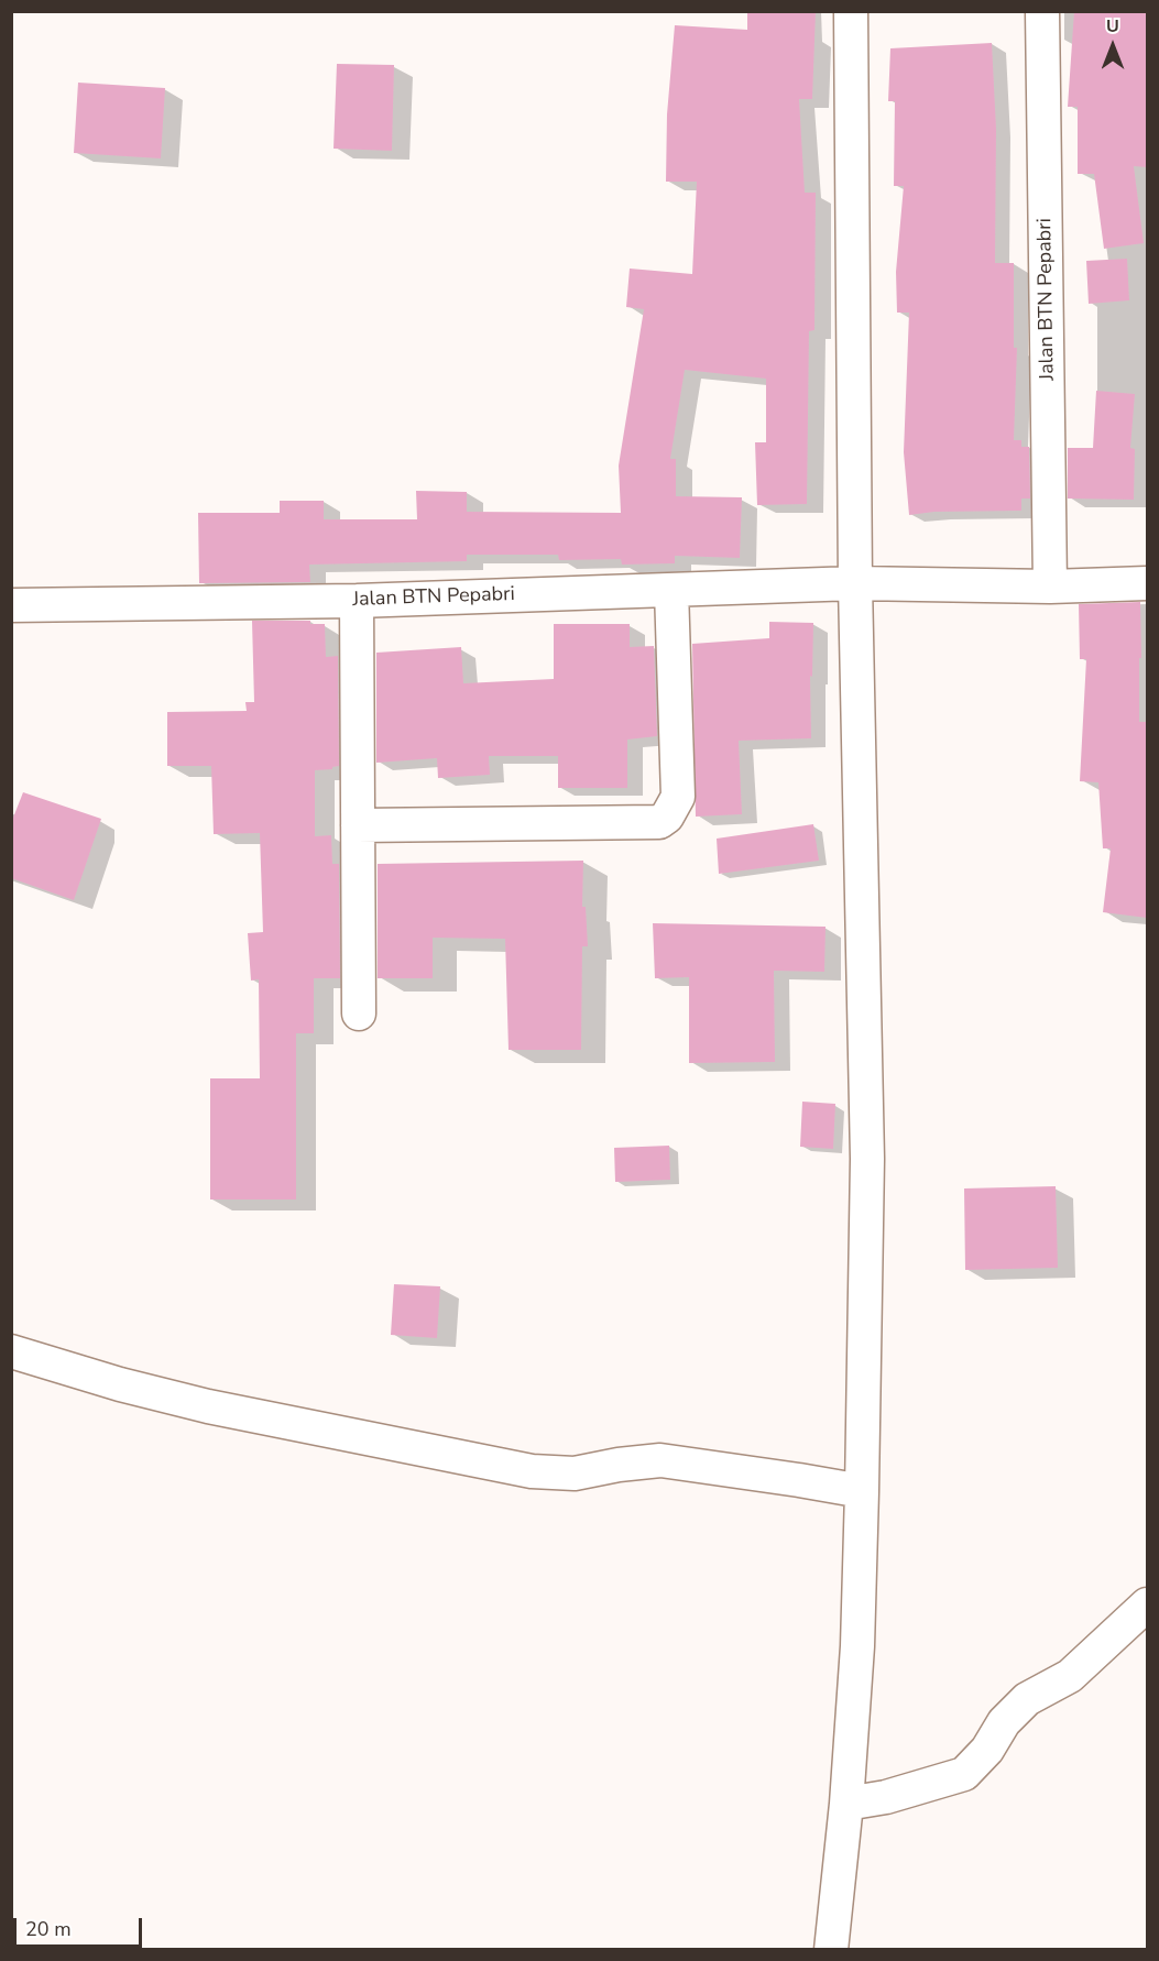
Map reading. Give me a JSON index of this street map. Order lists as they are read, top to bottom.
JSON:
{
  "streets": {
    "street": ["Jalan BTN Pepabri"]
  },
  "scale_bar": "20 m",
  "north": "top"
}
